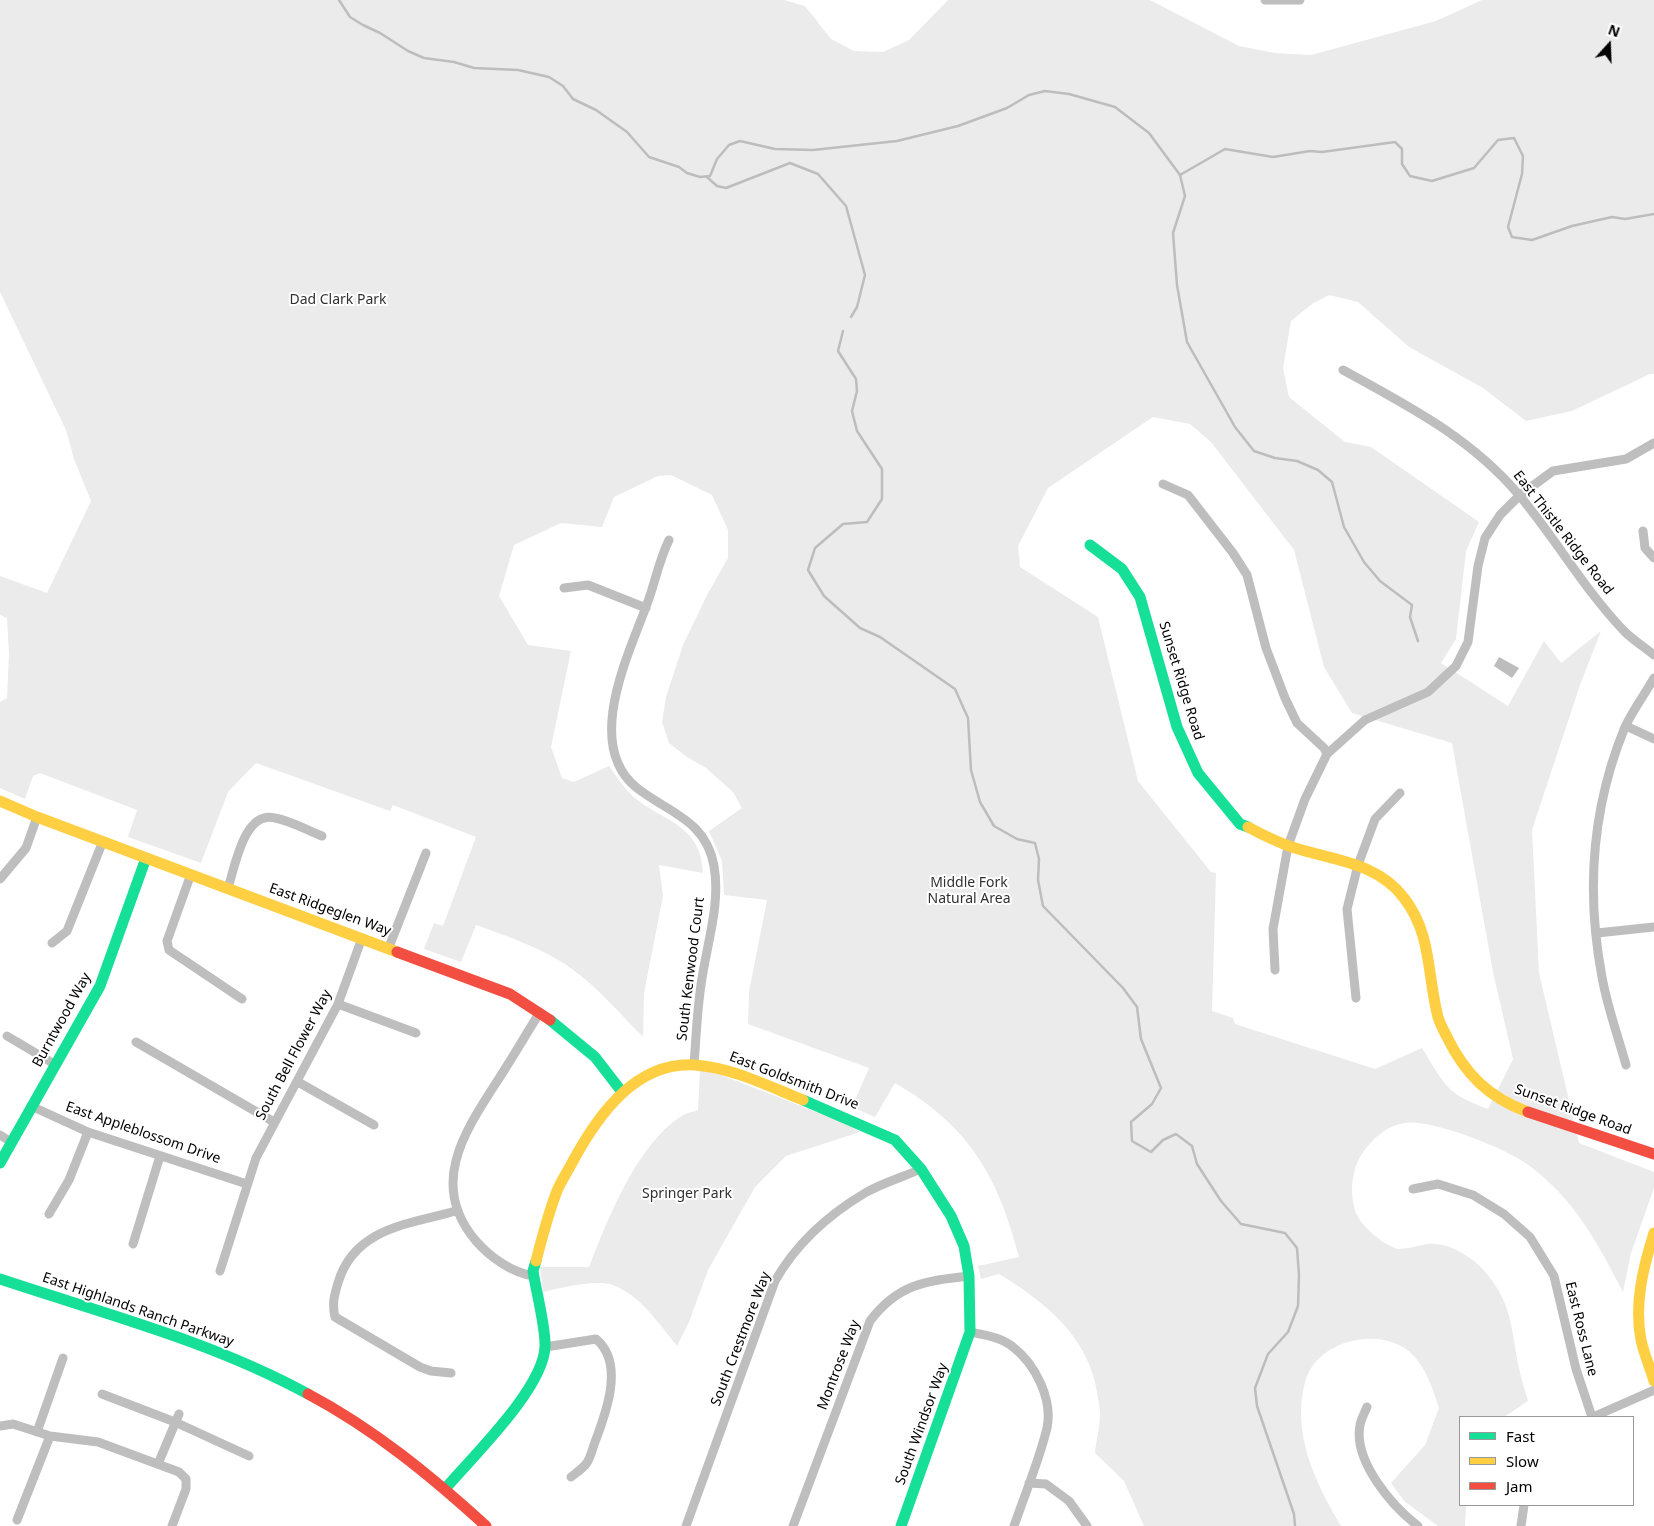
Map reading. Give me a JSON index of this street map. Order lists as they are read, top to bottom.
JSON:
{
  "streets": {
    "street": [
      "East Thistle Ridge Road",
      "Sunset Ridge Road",
      "East Ridgeglen Way",
      "South Kenwood Court",
      "Burntwood Way",
      "South Bell Flower Way",
      "East Goldsmith Drive",
      "East Appleblossom Drive",
      "East Highlands Ranch Parkway",
      "East Ross Lane",
      "South Crestmore Way",
      "Montrose Way",
      "South Windsor Way"
    ]
  },
  "crossings": [
    ["East Ridgeglen Way", "Burntwood Way"],
    ["East Ridgeglen Way", "South Bell Flower Way"],
    ["East Ridgeglen Way", "East Goldsmith Drive"],
    ["South Kenwood Court", "East Goldsmith Drive"],
    ["Burntwood Way", "East Appleblossom Drive"],
    ["South Bell Flower Way", "East Appleblossom Drive"],
    ["East Goldsmith Drive", "East Highlands Ranch Parkway"],
    ["East Goldsmith Drive", "South Crestmore Way"],
    ["East Goldsmith Drive", "Montrose Way"],
    ["East Goldsmith Drive", "South Windsor Way"]
  ],
  "parks": ["Dad Clark Park", "Middle Fork Natural Area", "Springer Park"],
  "legend": ["Fast", "Slow", "Jam"],
  "north": "top"
}
